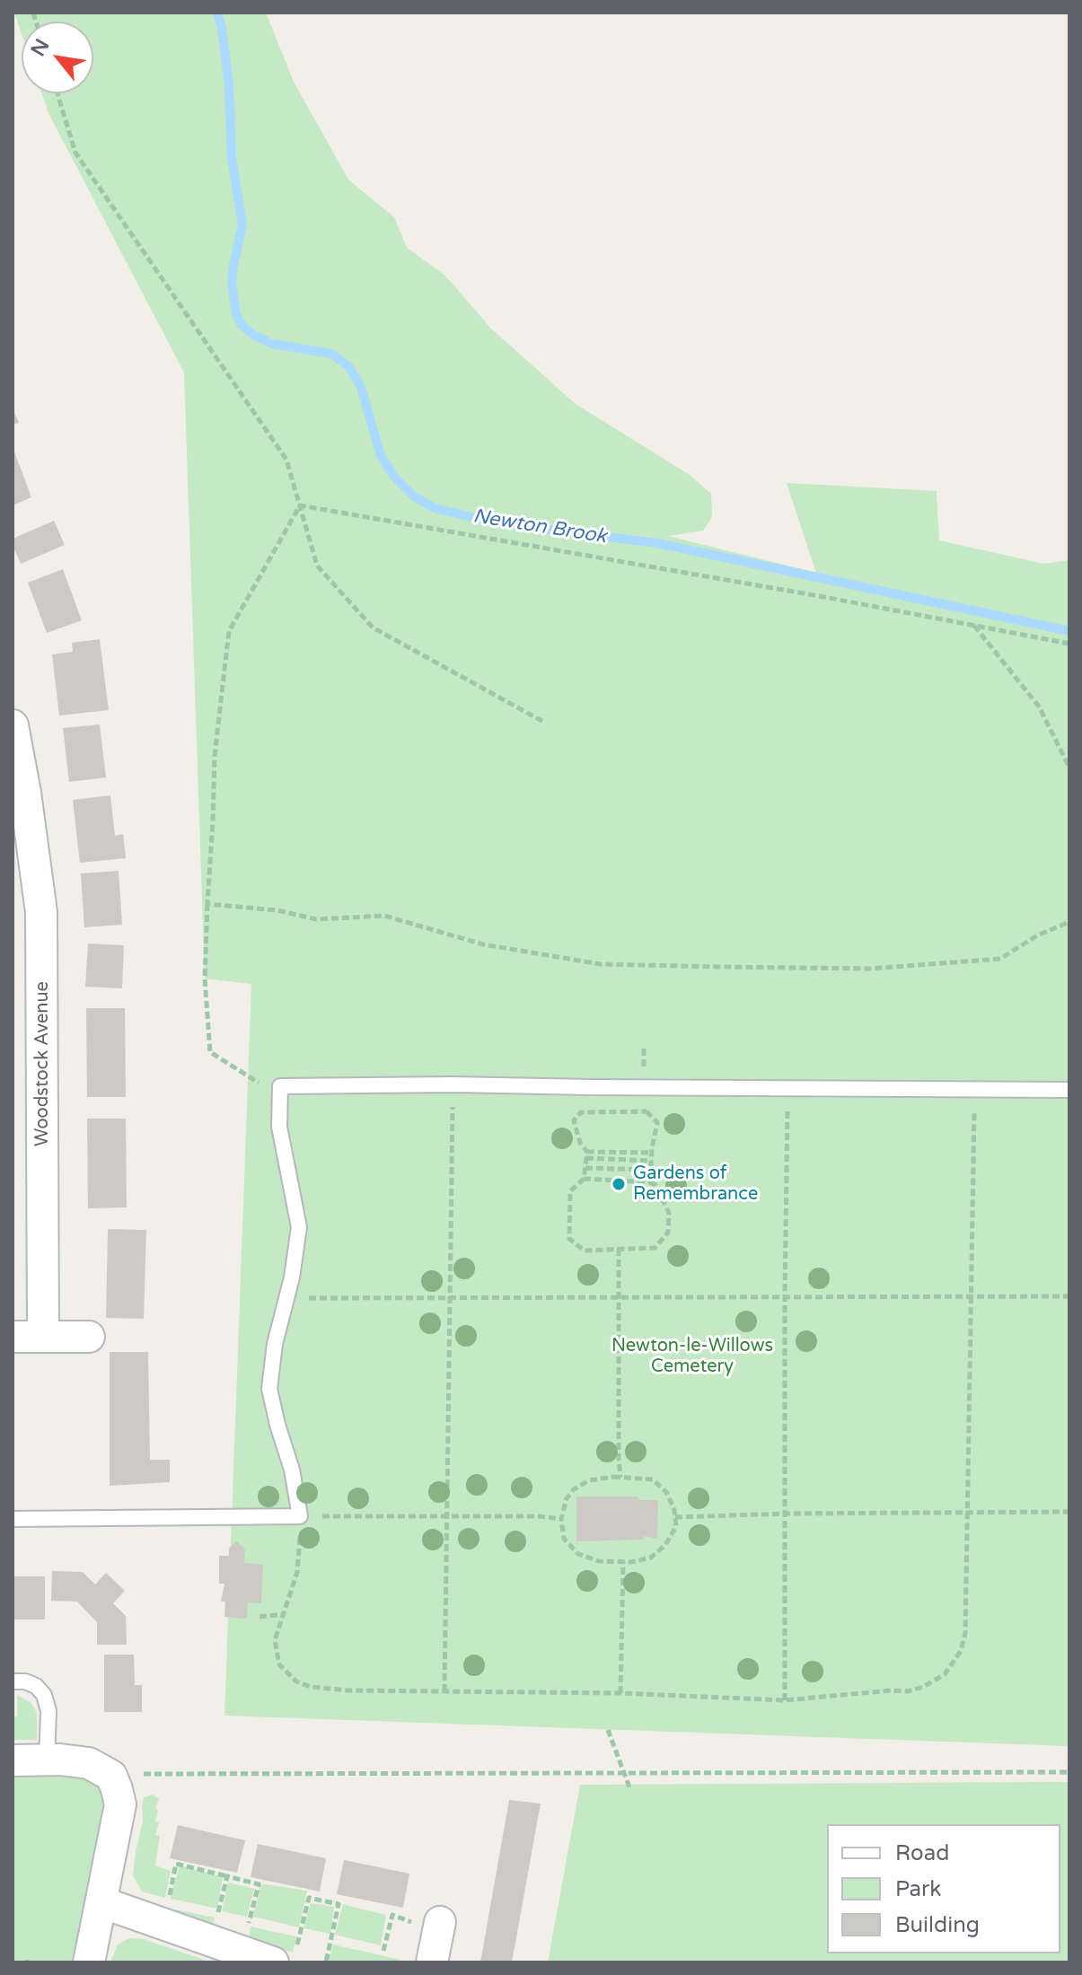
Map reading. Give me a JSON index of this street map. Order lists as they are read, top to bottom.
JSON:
{
  "streets": {
    "street": ["Woodstock Avenue"]
  },
  "water": ["Newton Brook"],
  "parks": ["Newton-le-Willows Cemetery"],
  "places": ["Gardens of Remembrance"],
  "legend": ["Road", "Park", "Building"],
  "north": "top left"
}
